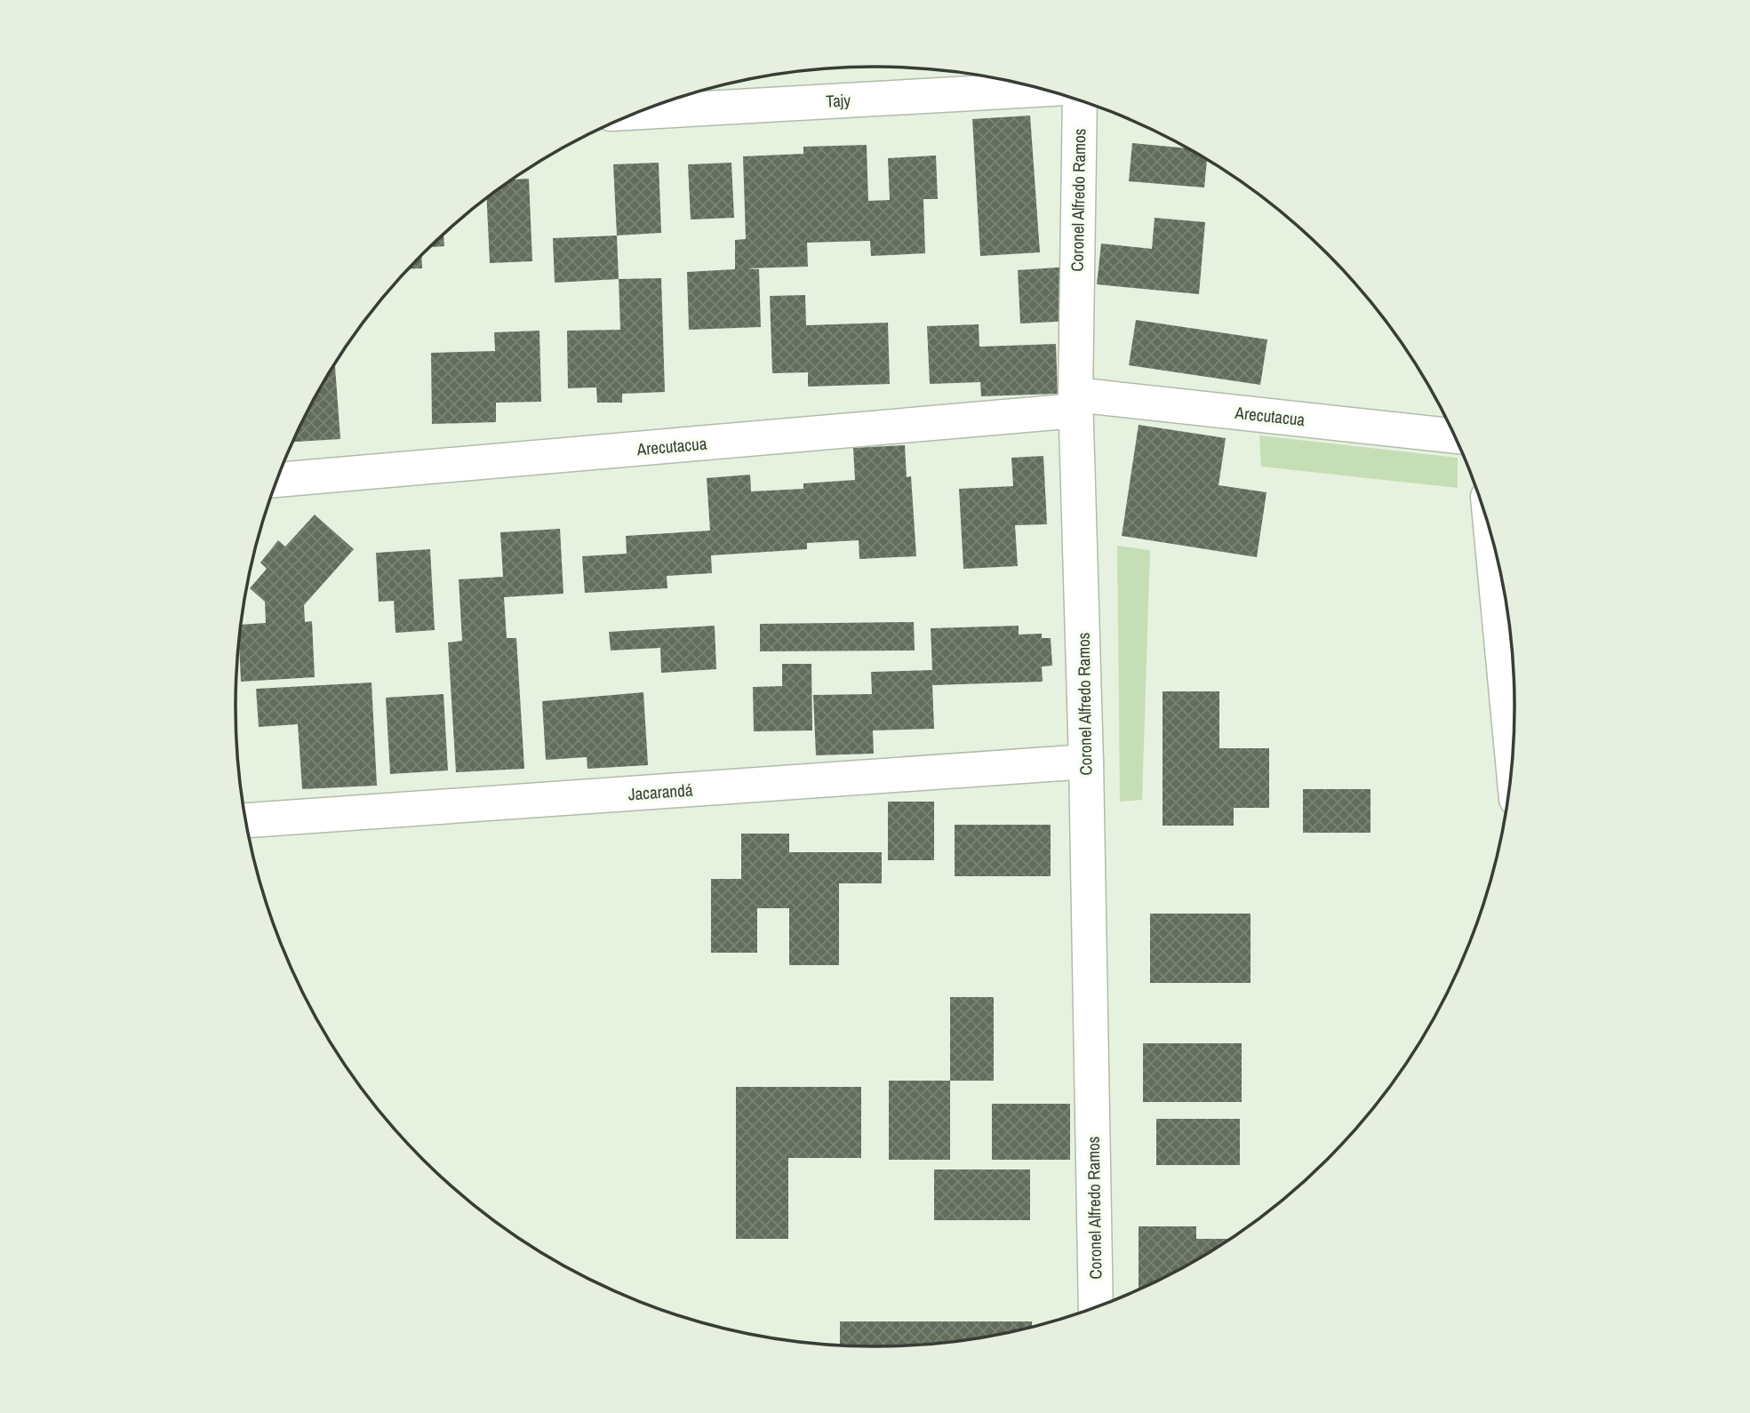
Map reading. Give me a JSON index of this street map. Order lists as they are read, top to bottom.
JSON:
{
  "streets": {
    "street": [
      "Tajy",
      "Coronel Alfredo Ramos",
      "Arecutacua",
      "Jacarandá"
    ]
  },
  "crossings": [
    ["Coronel Alfredo Ramos", "Arecutacua"],
    ["Coronel Alfredo Ramos", "Jacarandá"]
  ]
}
